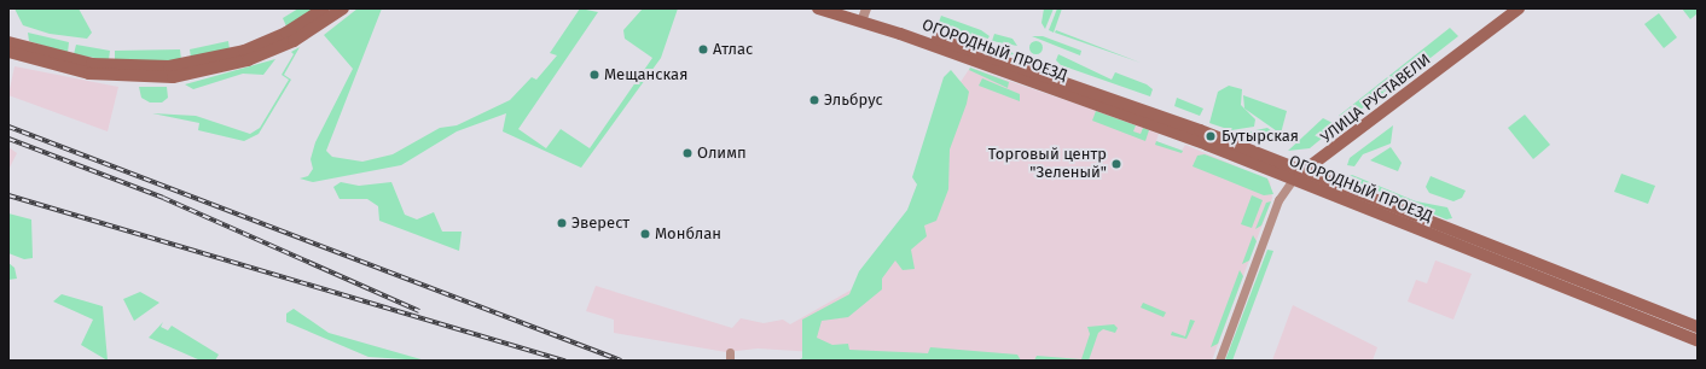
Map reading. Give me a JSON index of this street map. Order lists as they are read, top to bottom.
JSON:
{
  "streets": {
    "main road": ["ОГОРОДНЫЙ ПРОЕЗД", "УЛИЦА РУСТАВЕЛИ"]
  },
  "crossings": [
    ["ОГОРОДНЫЙ ПРОЕЗД", "УЛИЦА РУСТАВЕЛИ"]
  ],
  "places": [
    "Атлас",
    "Мещанская",
    "Эльбрус",
    "Бутырская",
    "Олимп",
    "Торговый центр \"Зеленый\"",
    "Эверест",
    "Монблан"
  ]
}
